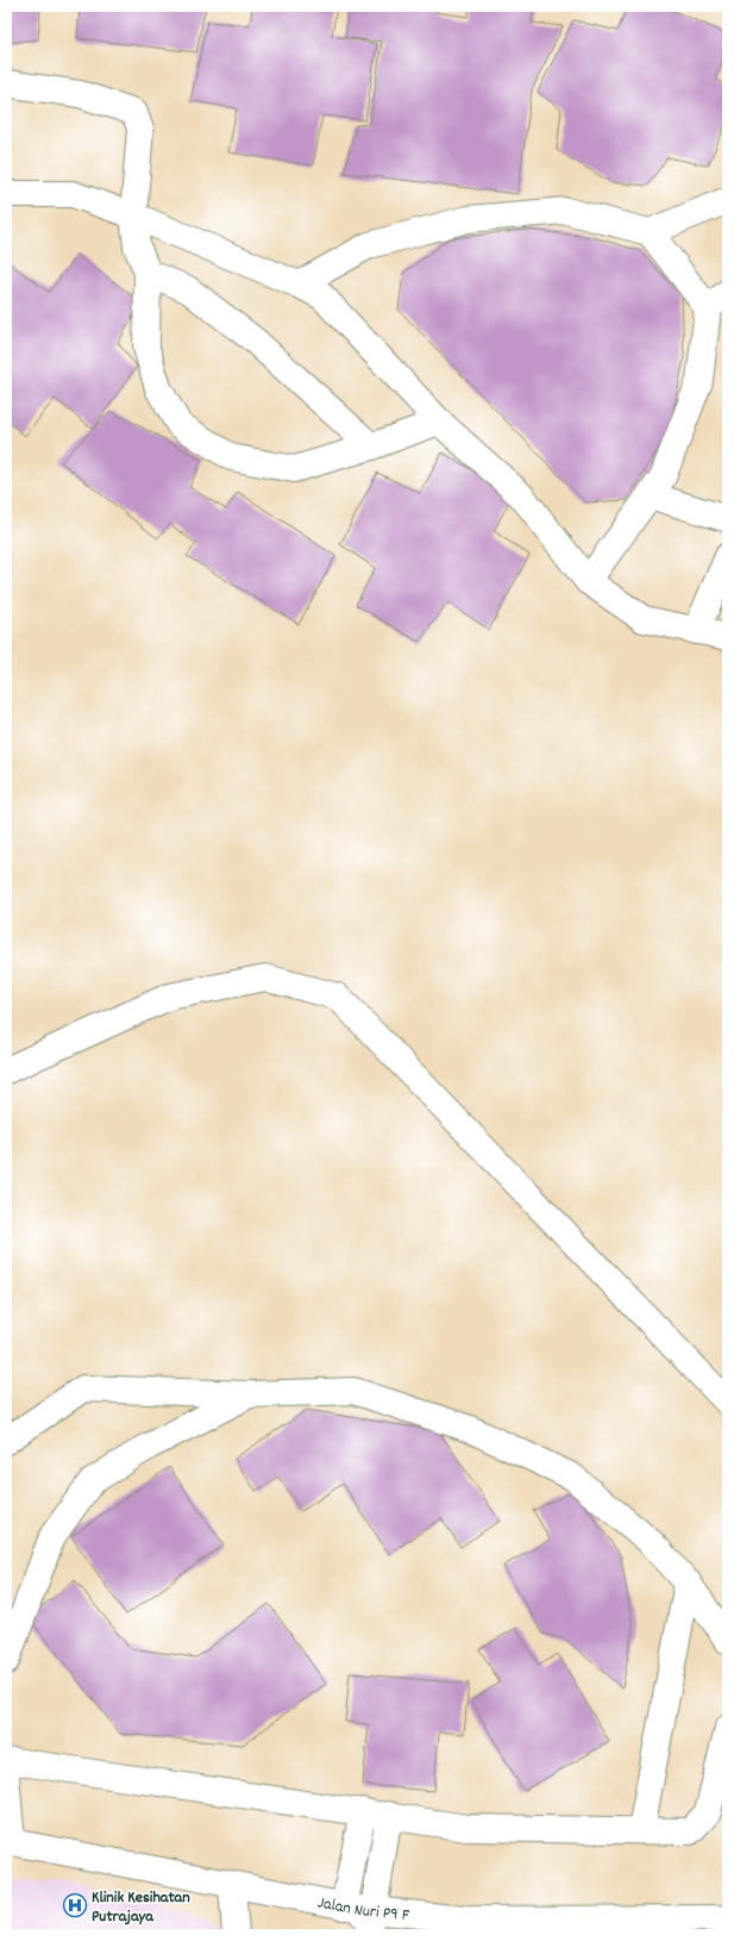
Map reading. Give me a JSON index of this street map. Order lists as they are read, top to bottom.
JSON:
{
  "streets": {
    "street": ["Jalan Nuri P9 F"]
  },
  "places": {
    "hospital": ["Klinik Kesihatan Putrajaya"]
  }
}
